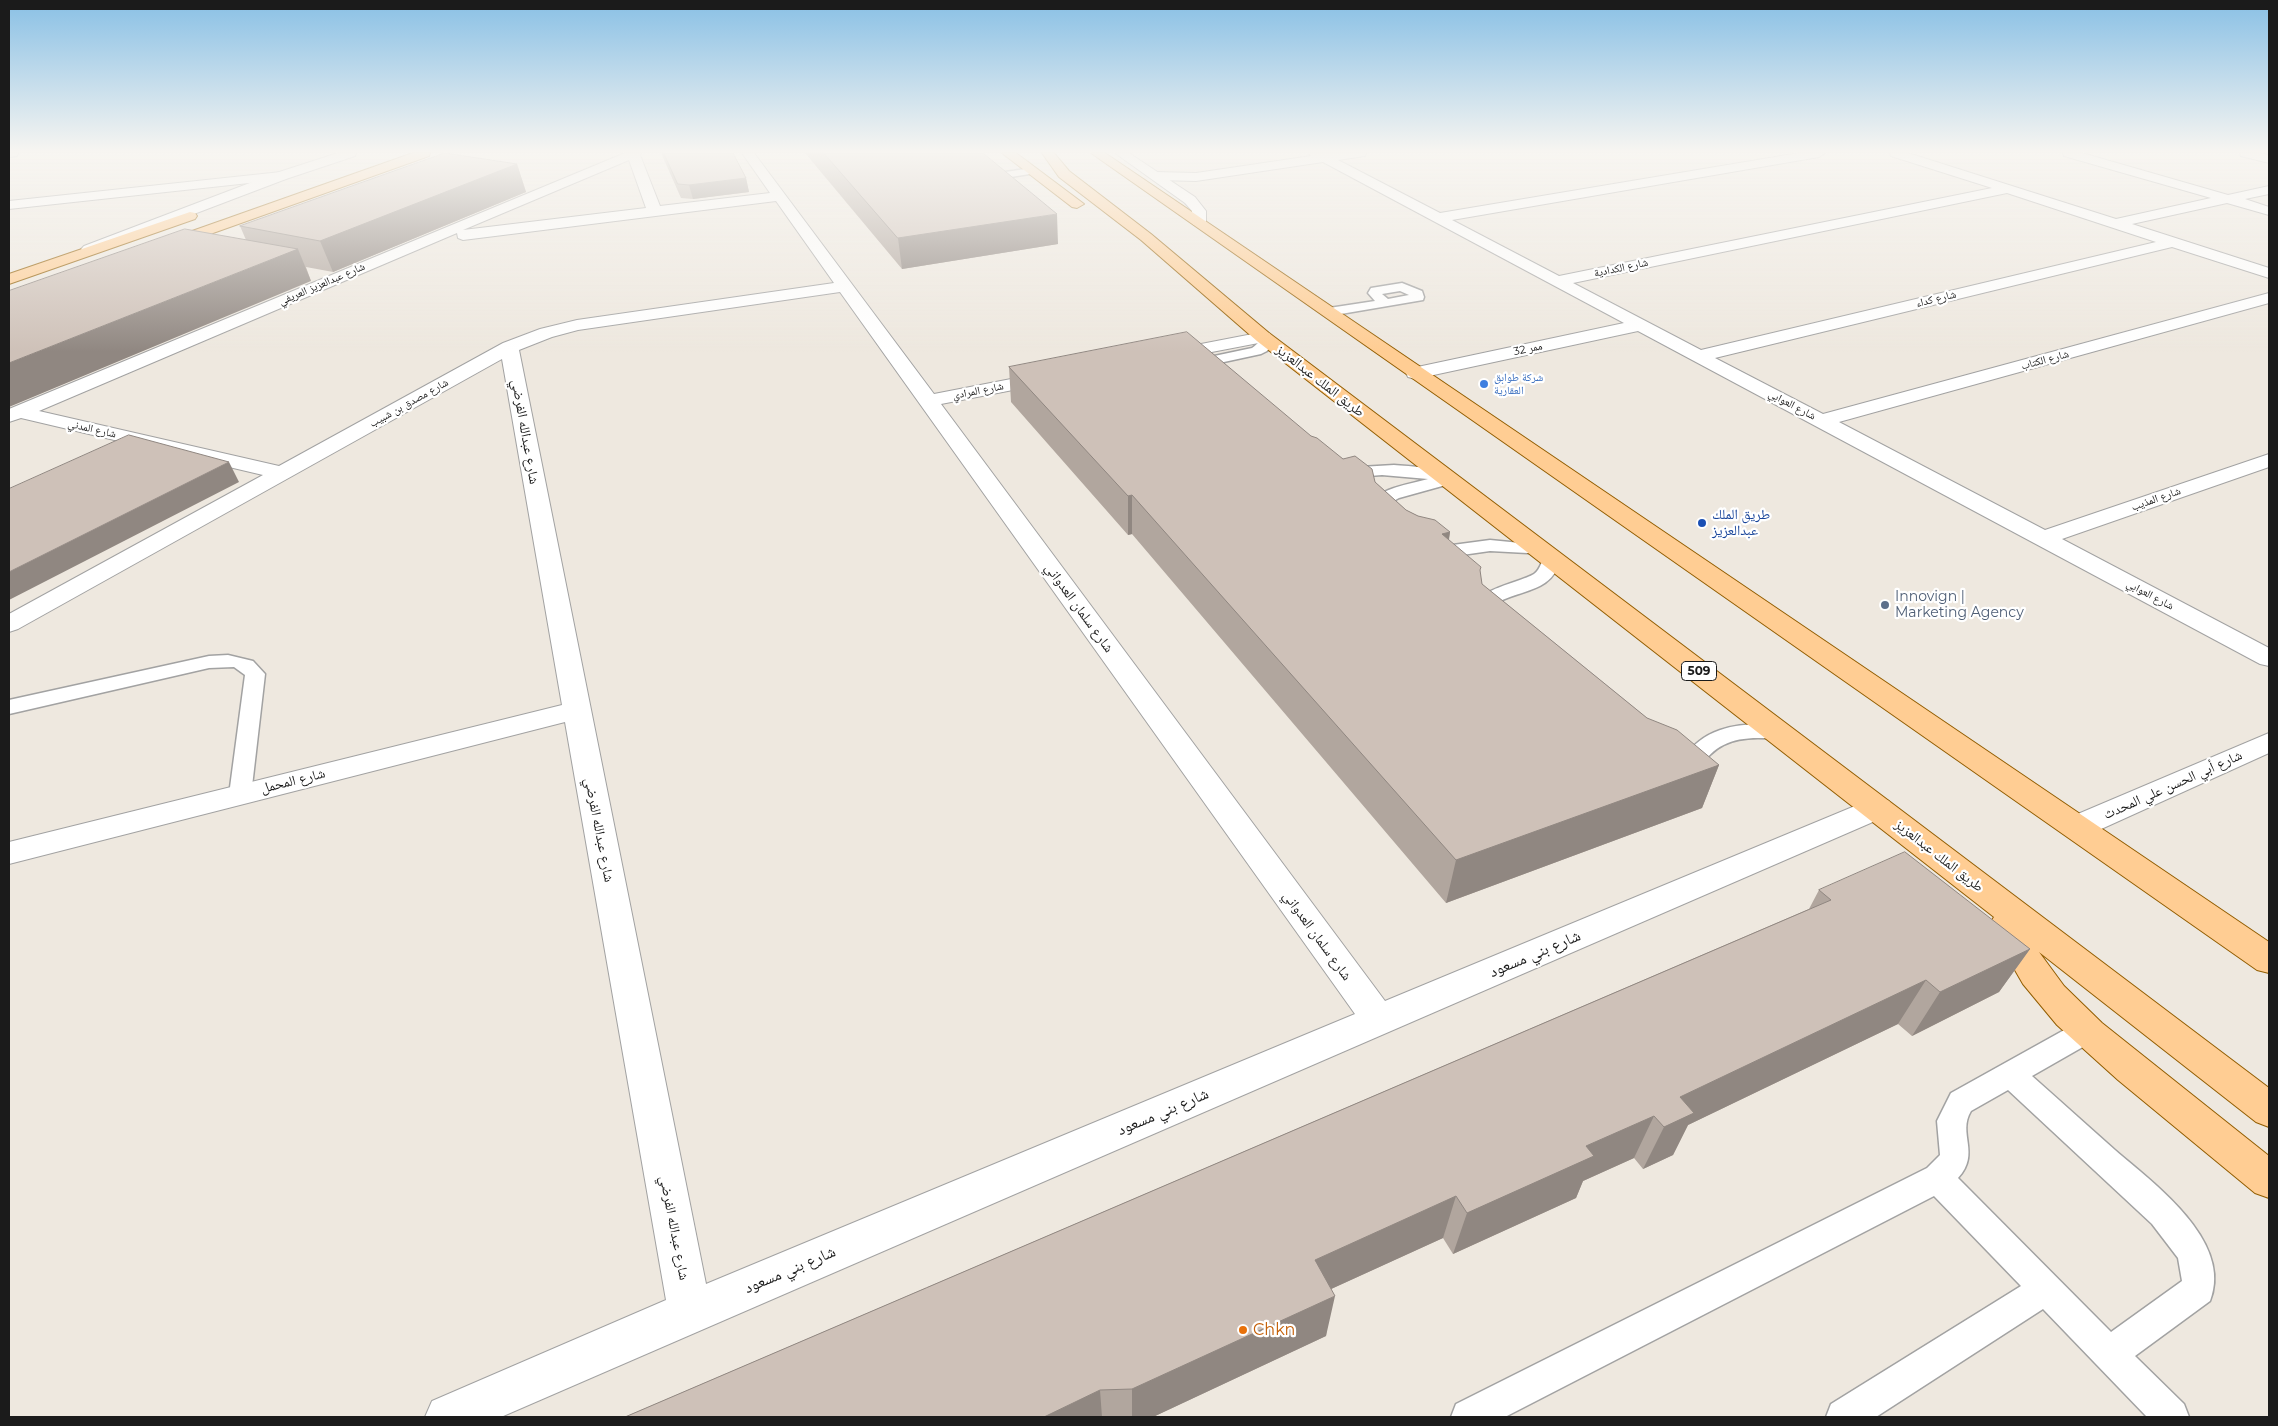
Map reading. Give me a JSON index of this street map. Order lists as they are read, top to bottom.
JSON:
{
  "streets": {
    "main road": ["طريق الملك عبدالعزيز", "509"],
    "street": [
      "شارع الكدادية",
      "شارع عبدالعزيز العريفي",
      "شارع كداء",
      "ممر 32",
      "شارع الكتاب",
      "شارع المرادي",
      "شارع مصدق بن شبيب",
      "شارع العوابي",
      "شارع المدني",
      "شارع عبدالله الفرضي",
      "شارع المذيب",
      "شارع سلمان العدواني",
      "شارع المحمل",
      "شارع أبي الحسن علي المحدث",
      "شارع بني مسعود"
    ]
  },
  "crossings": [
    ["شارع الكدادية", "شارع العوابي"],
    ["شارع عبدالعزيز العريفي", "شارع المدني"],
    ["شارع كداء", "شارع العوابي"],
    ["ممر 32", "شارع العوابي"],
    ["شارع الكتاب", "شارع العوابي"],
    ["طريق الملك عبدالعزيز", "شارع بني مسعود"],
    ["شارع المرادي", "شارع سلمان العدواني"],
    ["شارع مصدق بن شبيب", "شارع المدني"],
    ["شارع مصدق بن شبيب", "شارع عبدالله الفرضي"],
    ["شارع مصدق بن شبيب", "شارع سلمان العدواني"],
    ["شارع العوابي", "شارع المذيب"],
    ["شارع عبدالله الفرضي", "شارع المحمل"],
    ["شارع عبدالله الفرضي", "شارع بني مسعود"],
    ["شارع سلمان العدواني", "شارع بني مسعود"]
  ],
  "places": [
    "شركة طوابق العقارية",
    "طريق الملك عبدالعزيز",
    "Innovign | Marketing Agency",
    "Chkn"
  ]
}
